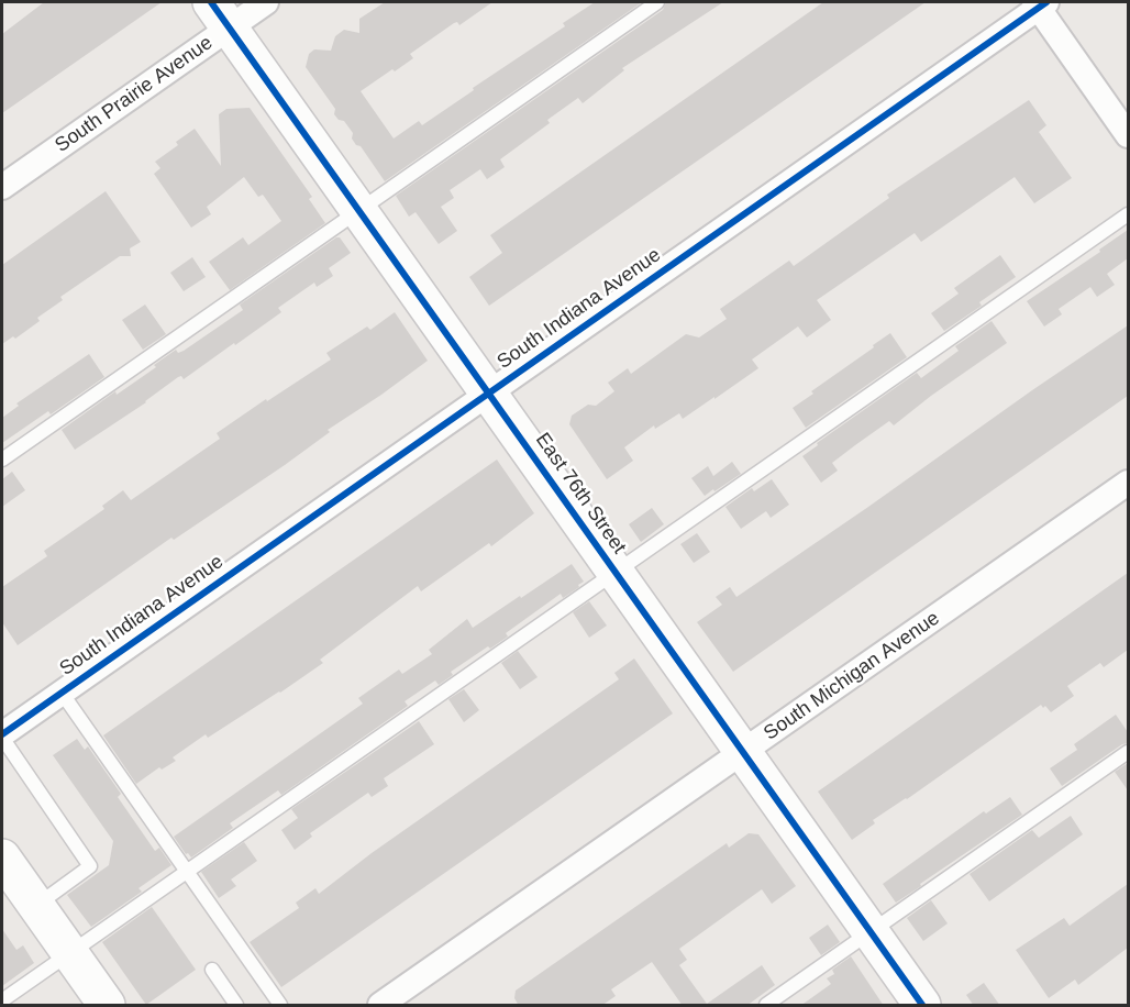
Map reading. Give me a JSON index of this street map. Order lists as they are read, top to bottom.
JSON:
{
  "streets": {
    "street": [
      "South Prairie Avenue",
      "South Indiana Avenue",
      "East 76th Street",
      "South Michigan Avenue"
    ]
  },
  "crossings": [
    ["South Prairie Avenue", "East 76th Street"],
    ["South Indiana Avenue", "East 76th Street"],
    ["East 76th Street", "South Michigan Avenue"]
  ]
}
